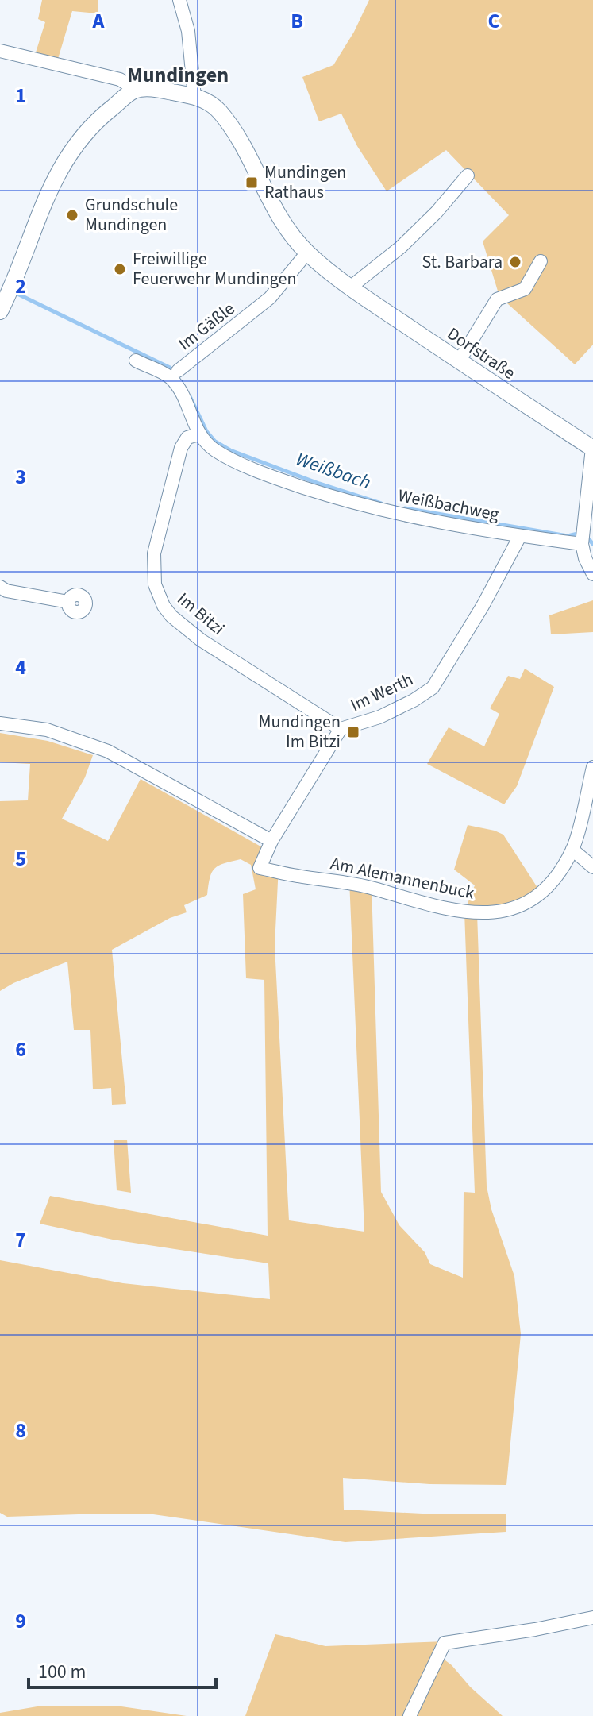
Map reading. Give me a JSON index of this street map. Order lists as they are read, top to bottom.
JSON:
{
  "streets": {
    "street": [
      "Im Gäßle",
      "Dorfstraße",
      "Weißbachweg",
      "Im Bitzi",
      "Im Werth",
      "Am Alemannenbuck"
    ]
  },
  "crossings": [
    ["Im Gäßle", "Dorfstraße"],
    ["Weißbachweg", "Im Bitzi"],
    ["Weißbachweg", "Im Werth"],
    ["Im Bitzi", "Im Werth"],
    ["Im Werth", "Am Alemannenbuck"]
  ],
  "districts": ["Mundingen"],
  "water": ["Weißbach"],
  "places": {
    "transit": ["Mundingen Rathaus", "Mundingen Im Bitzi"],
    "other": ["Grundschule Mundingen", "St. Barbara", "Freiwillige Feuerwehr Mundingen"]
  },
  "scale_bar": "100 m",
  "grid": {
    "columns": ["A", "B", "C"],
    "rows": [
      "1",
      "2",
      "3",
      "4",
      "5",
      "6",
      "7",
      "8",
      "9"
    ]
  }
}
